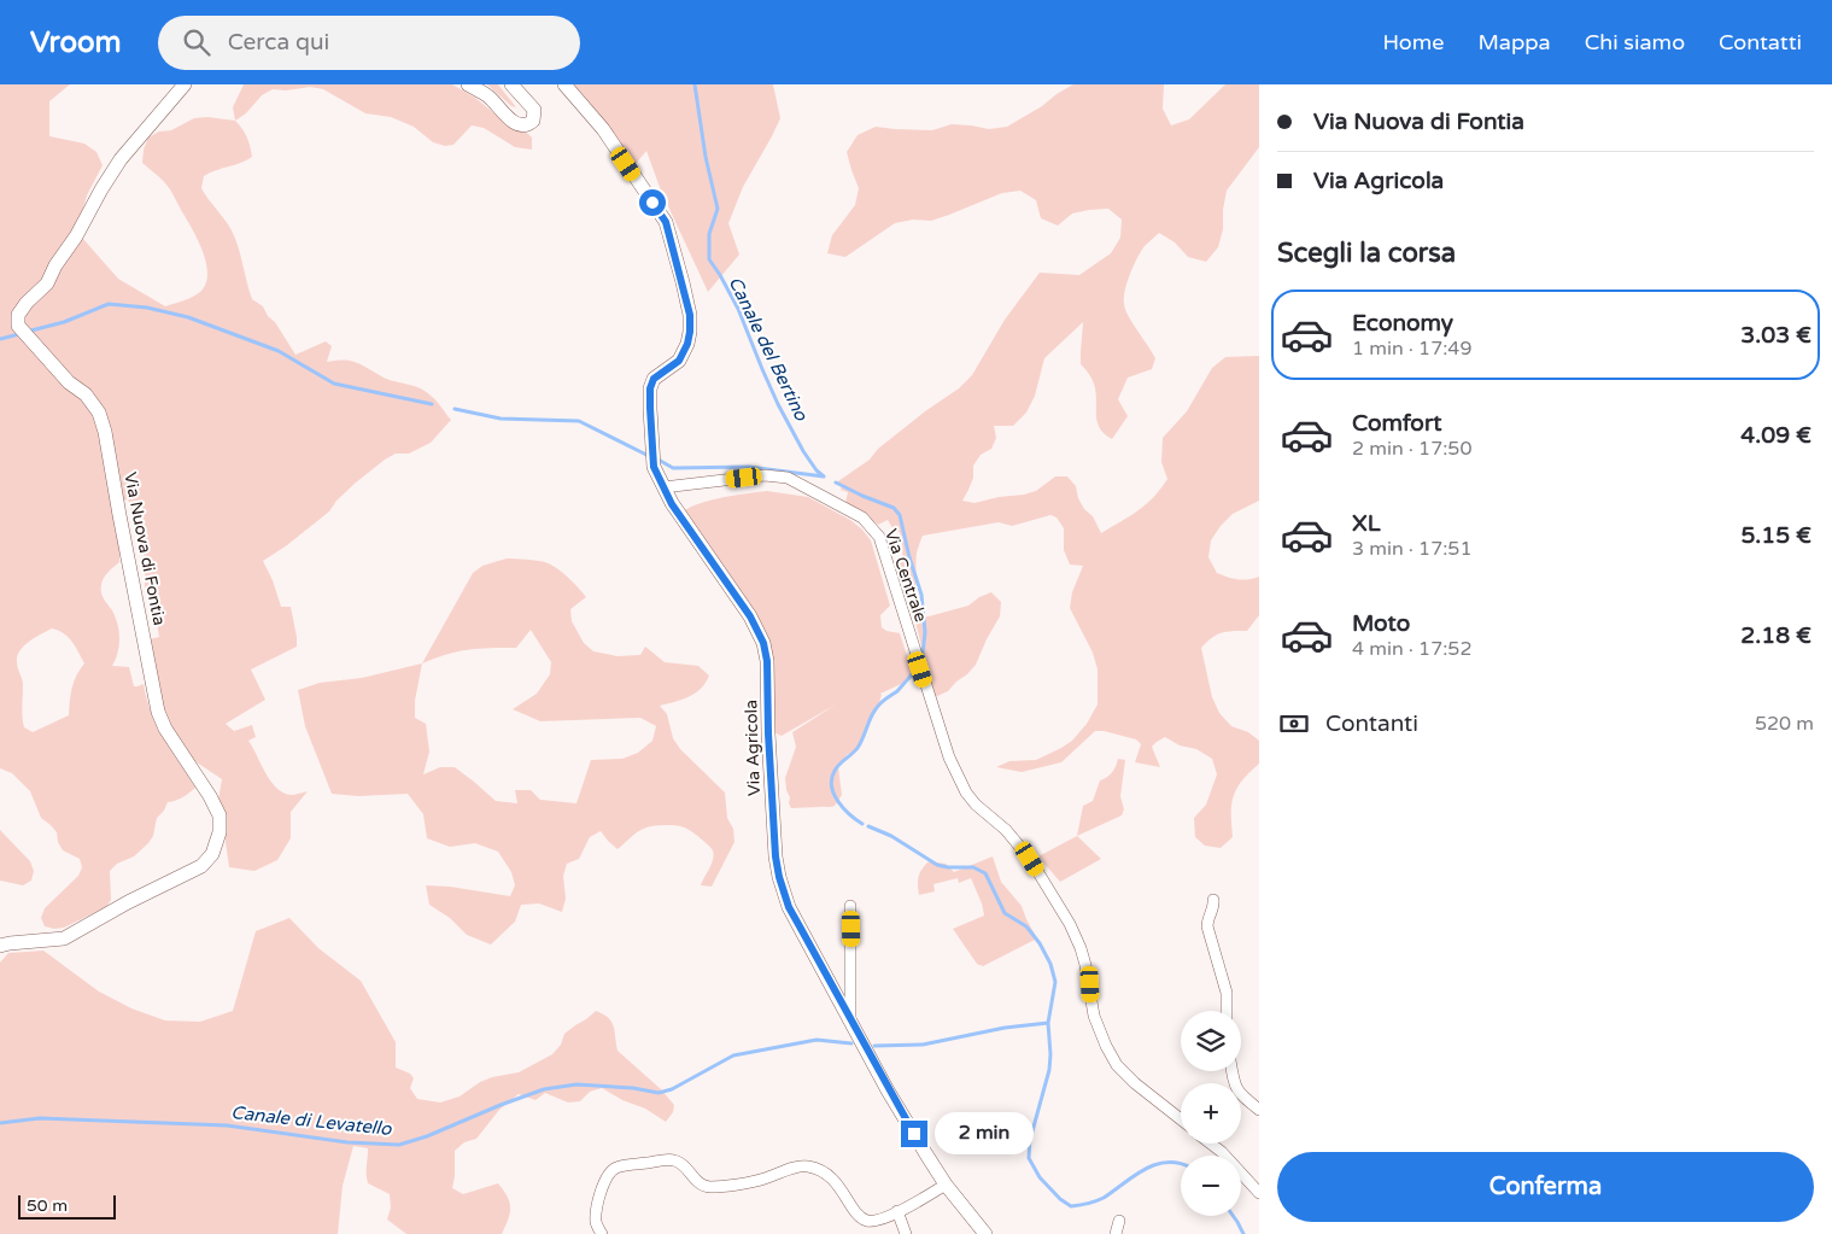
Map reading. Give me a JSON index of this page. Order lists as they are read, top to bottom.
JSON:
{
  "streets": {
    "street": ["Via Nuova di Fontia", "Via Centrale", "Via Agricola"]
  },
  "crossings": [
    ["Via Centrale", "Via Agricola"]
  ],
  "water": ["Canale del Bertino", "Canale di Levatello"],
  "scale_bar": "50 m",
  "page": {
    "header": "Vroom",
    "search": "Cerca qui",
    "nav": [
      "Home",
      "Mappa",
      "Chi siamo",
      "Contatti"
    ],
    "banner": ["Via Nuova di Fontia", "Via Agricola"],
    "heading": "Scegli la corsa",
    "list": [
      {
        "name": "Economy",
        "note": "1 min · 17:49",
        "value": "3.03 €"
      },
      {
        "name": "Comfort",
        "note": "2 min · 17:50",
        "value": "4.09 €"
      },
      {
        "name": "XL",
        "note": "3 min · 17:51",
        "value": "5.15 €"
      },
      {
        "name": "Moto",
        "note": "4 min · 17:52",
        "value": "2.18 €"
      }
    ],
    "pay": ["Contanti", "520 m"],
    "map_buttons": ["+", "−"],
    "bubble": "2 min",
    "buttons": "Conferma",
    "scale": "50 m"
  }
}
